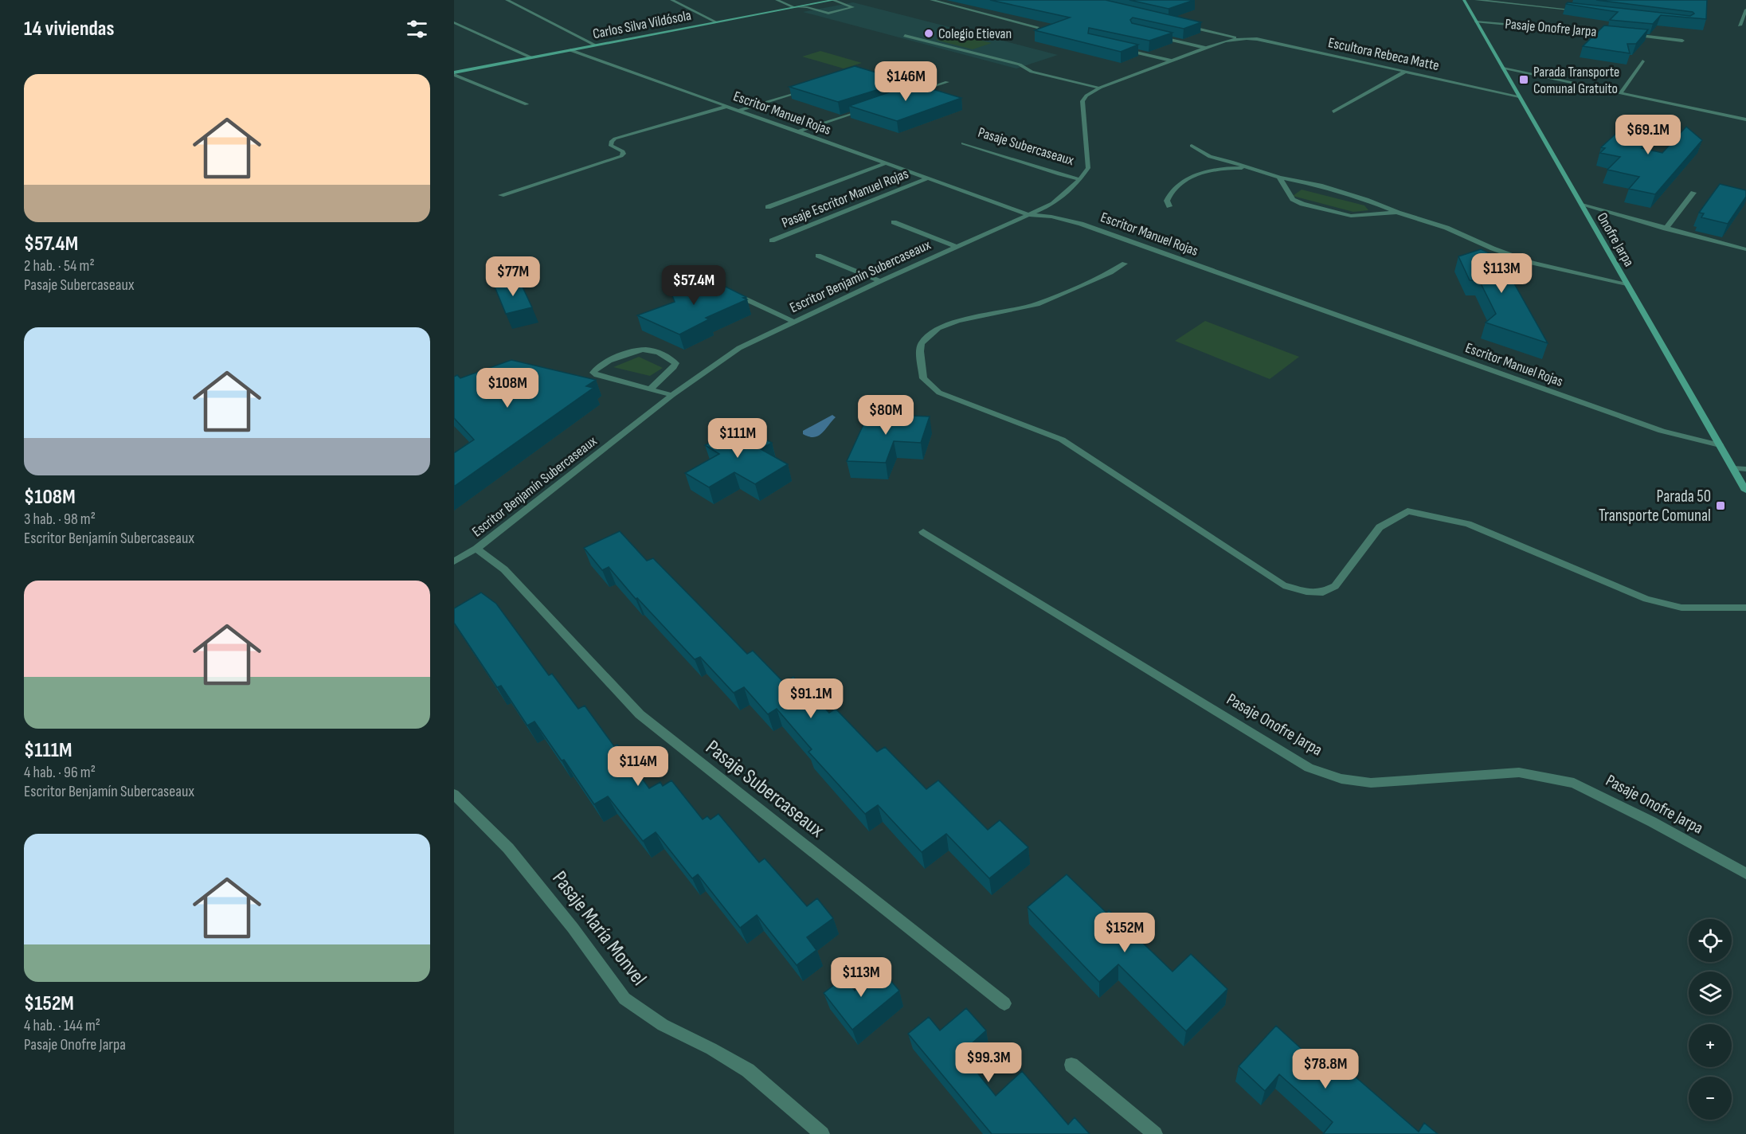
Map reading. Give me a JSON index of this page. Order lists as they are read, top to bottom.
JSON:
{
  "streets": {
    "street": [
      "Carlos Silva Vildósola",
      "Pasaje Onofre Jarpa",
      "Escultora Rebeca Matte",
      "Escritor Manuel Rojas",
      "Pasaje Subercaseaux",
      "Pasaje Escritor Manuel Rojas",
      "Onofre Jarpa",
      "Escritor Benjamín Subercaseaux",
      "Pasaje María Monvel"
    ]
  },
  "crossings": [
    ["Carlos Silva Vildósola", "Escritor Manuel Rojas"],
    ["Pasaje Onofre Jarpa", "Onofre Jarpa"],
    ["Escultora Rebeca Matte", "Onofre Jarpa"],
    ["Escultora Rebeca Matte", "Escritor Benjamín Subercaseaux"],
    ["Escritor Manuel Rojas", "Pasaje Escritor Manuel Rojas"],
    ["Escritor Manuel Rojas", "Onofre Jarpa"],
    ["Escritor Manuel Rojas", "Escritor Benjamín Subercaseaux"],
    ["Pasaje Subercaseaux", "Escritor Benjamín Subercaseaux"]
  ],
  "places": {
    "other": ["Colegio Etievan"],
    "transit": ["Parada Transporte Comunal Gratuito", "Parada 50 Transporte Comunal"]
  },
  "page": {
    "heading": "14 viviendas",
    "list": [
      {
        "name": "$57.4M",
        "note": "2 hab. · 54 m² · Pasaje Subercaseaux"
      },
      {
        "name": "$108M",
        "note": "3 hab. · 98 m² · Escritor Benjamín Subercaseaux"
      },
      {
        "name": "$111M",
        "note": "4 hab. · 96 m² · Escritor Benjamín Subercaseaux"
      },
      {
        "name": "$152M",
        "note": "4 hab. · 144 m² · Pasaje Onofre Jarpa"
      }
    ],
    "price": [
      "$146M",
      "$69.1M",
      "$113M",
      "$77M",
      "$57.4M",
      "$108M",
      "$80M",
      "$111M",
      "$91.1M",
      "$114M",
      "$152M",
      "$113M",
      "$99.3M",
      "$78.8M"
    ],
    "map_buttons": ["+", "−"]
  }
}
